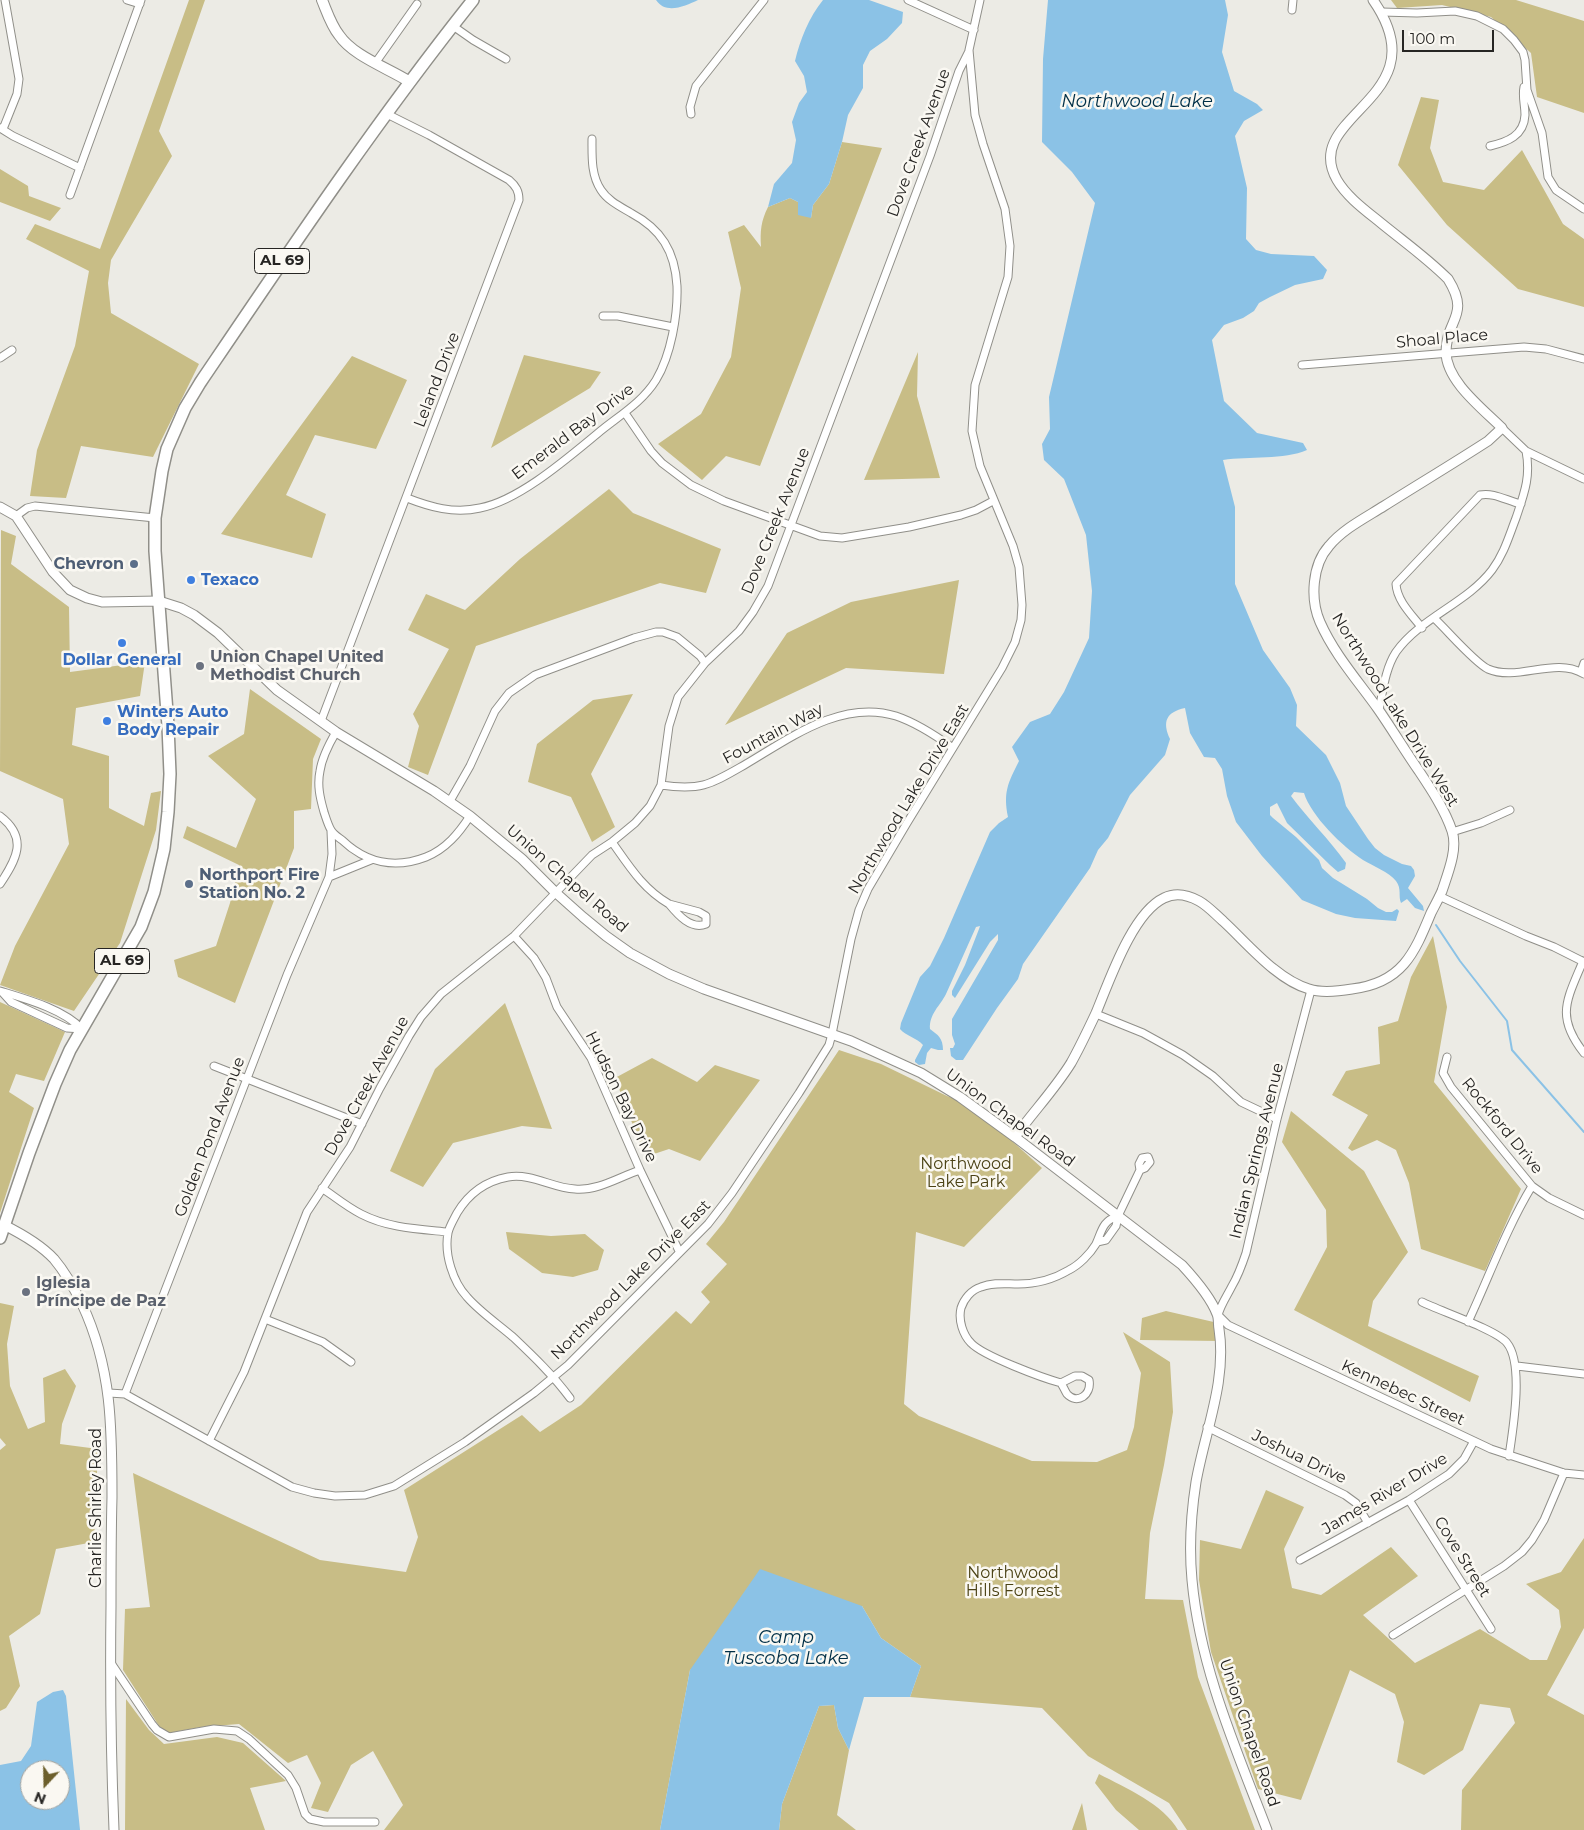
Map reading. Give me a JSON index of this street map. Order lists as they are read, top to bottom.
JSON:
{
  "streets": {
    "main road": ["AL 69"],
    "street": [
      "Dove Creek Avenue",
      "Shoal Place",
      "Leland Drive",
      "Emerald Bay Drive",
      "Northwood Lake Drive West",
      "Fountain Way",
      "Northwood Lake Drive East",
      "Union Chapel Road",
      "Hudson Bay Drive",
      "Rockford Drive",
      "Golden Pond Avenue",
      "Indian Springs Avenue",
      "Kennebec Street",
      "Joshua Drive",
      "James River Drive",
      "Charlie Shirley Road",
      "Cove Street"
    ]
  },
  "crossings": [
    ["Dove Creek Avenue", "Fountain Way"],
    ["Dove Creek Avenue", "Northwood Lake Drive East"],
    ["Dove Creek Avenue", "Union Chapel Road"],
    ["Dove Creek Avenue", "Hudson Bay Drive"],
    ["AL 69", "Leland Drive"],
    ["AL 69", "Union Chapel Road"],
    ["AL 69", "Charlie Shirley Road"],
    ["Leland Drive", "Emerald Bay Drive"],
    ["Leland Drive", "Union Chapel Road"],
    ["Northwood Lake Drive West", "Union Chapel Road"],
    ["Northwood Lake Drive West", "Indian Springs Avenue"],
    ["Fountain Way", "Northwood Lake Drive East"],
    ["Northwood Lake Drive East", "Union Chapel Road"],
    ["Northwood Lake Drive East", "Hudson Bay Drive"],
    ["Northwood Lake Drive East", "Golden Pond Avenue"],
    ["Union Chapel Road", "Indian Springs Avenue"],
    ["Union Chapel Road", "Kennebec Street"],
    ["Union Chapel Road", "Joshua Drive"],
    ["Indian Springs Avenue", "Kennebec Street"],
    ["Kennebec Street", "James River Drive"],
    ["Joshua Drive", "James River Drive"],
    ["James River Drive", "Cove Street"]
  ],
  "water": ["Northwood Lake", "Camp Tuscoba Lake"],
  "parks": ["Northwood Lake Park", "Northwood Hills Forrest"],
  "places": [
    "Chevron",
    "Texaco",
    "Dollar General",
    "Union Chapel United Methodist Church",
    "Winters Auto Body Repair",
    "Northport Fire Station No. 2",
    "Iglesia Príncipe de Paz"
  ],
  "scale_bar": "100 m",
  "north": "bottom"
}
